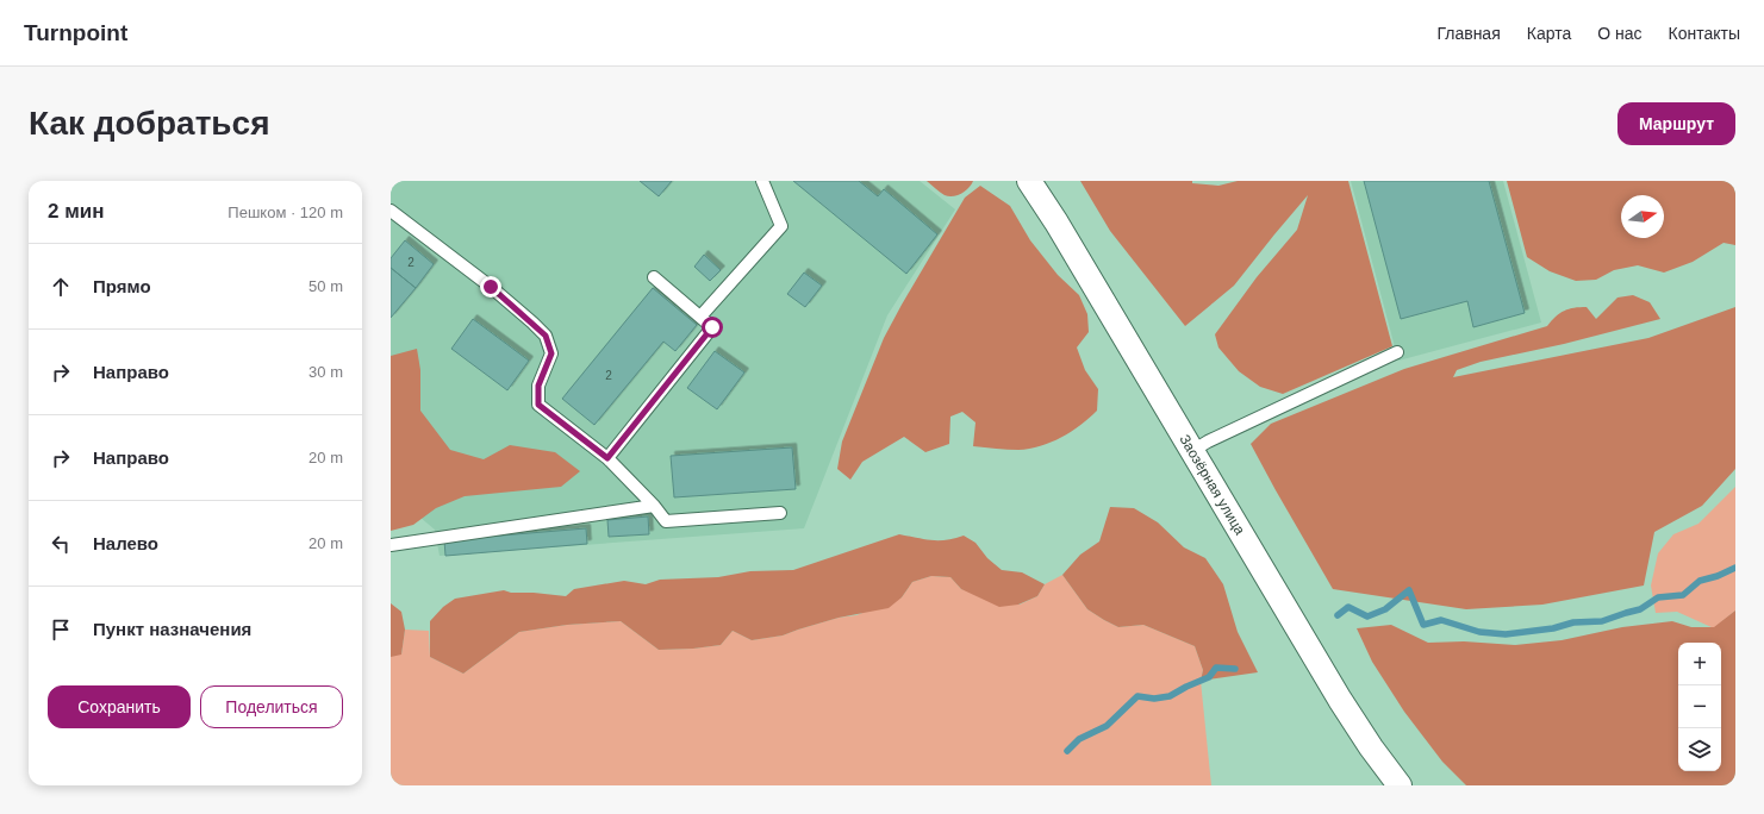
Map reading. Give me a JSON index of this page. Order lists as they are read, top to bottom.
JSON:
{
  "streets": {
    "street": ["Заозёрная улица"]
  },
  "house_numbers": ["2", "2"],
  "north": "right",
  "page": {
    "header": "Turnpoint",
    "nav": [
      "Главная",
      "Карта",
      "О нас",
      "Контакты"
    ],
    "buttons": [
      "Маршрут",
      ["Сохранить", "Поделиться"]
    ],
    "title": "Как добраться",
    "heading": ["2 мин", "Пешком · 120 m"],
    "list": [
      ["Прямо", "50 m"],
      ["Направо", "30 m"],
      ["Направо", "20 m"],
      ["Налево", "20 m"],
      "Пункт назначения"
    ],
    "map_buttons": ["+", "−"]
  }
}
